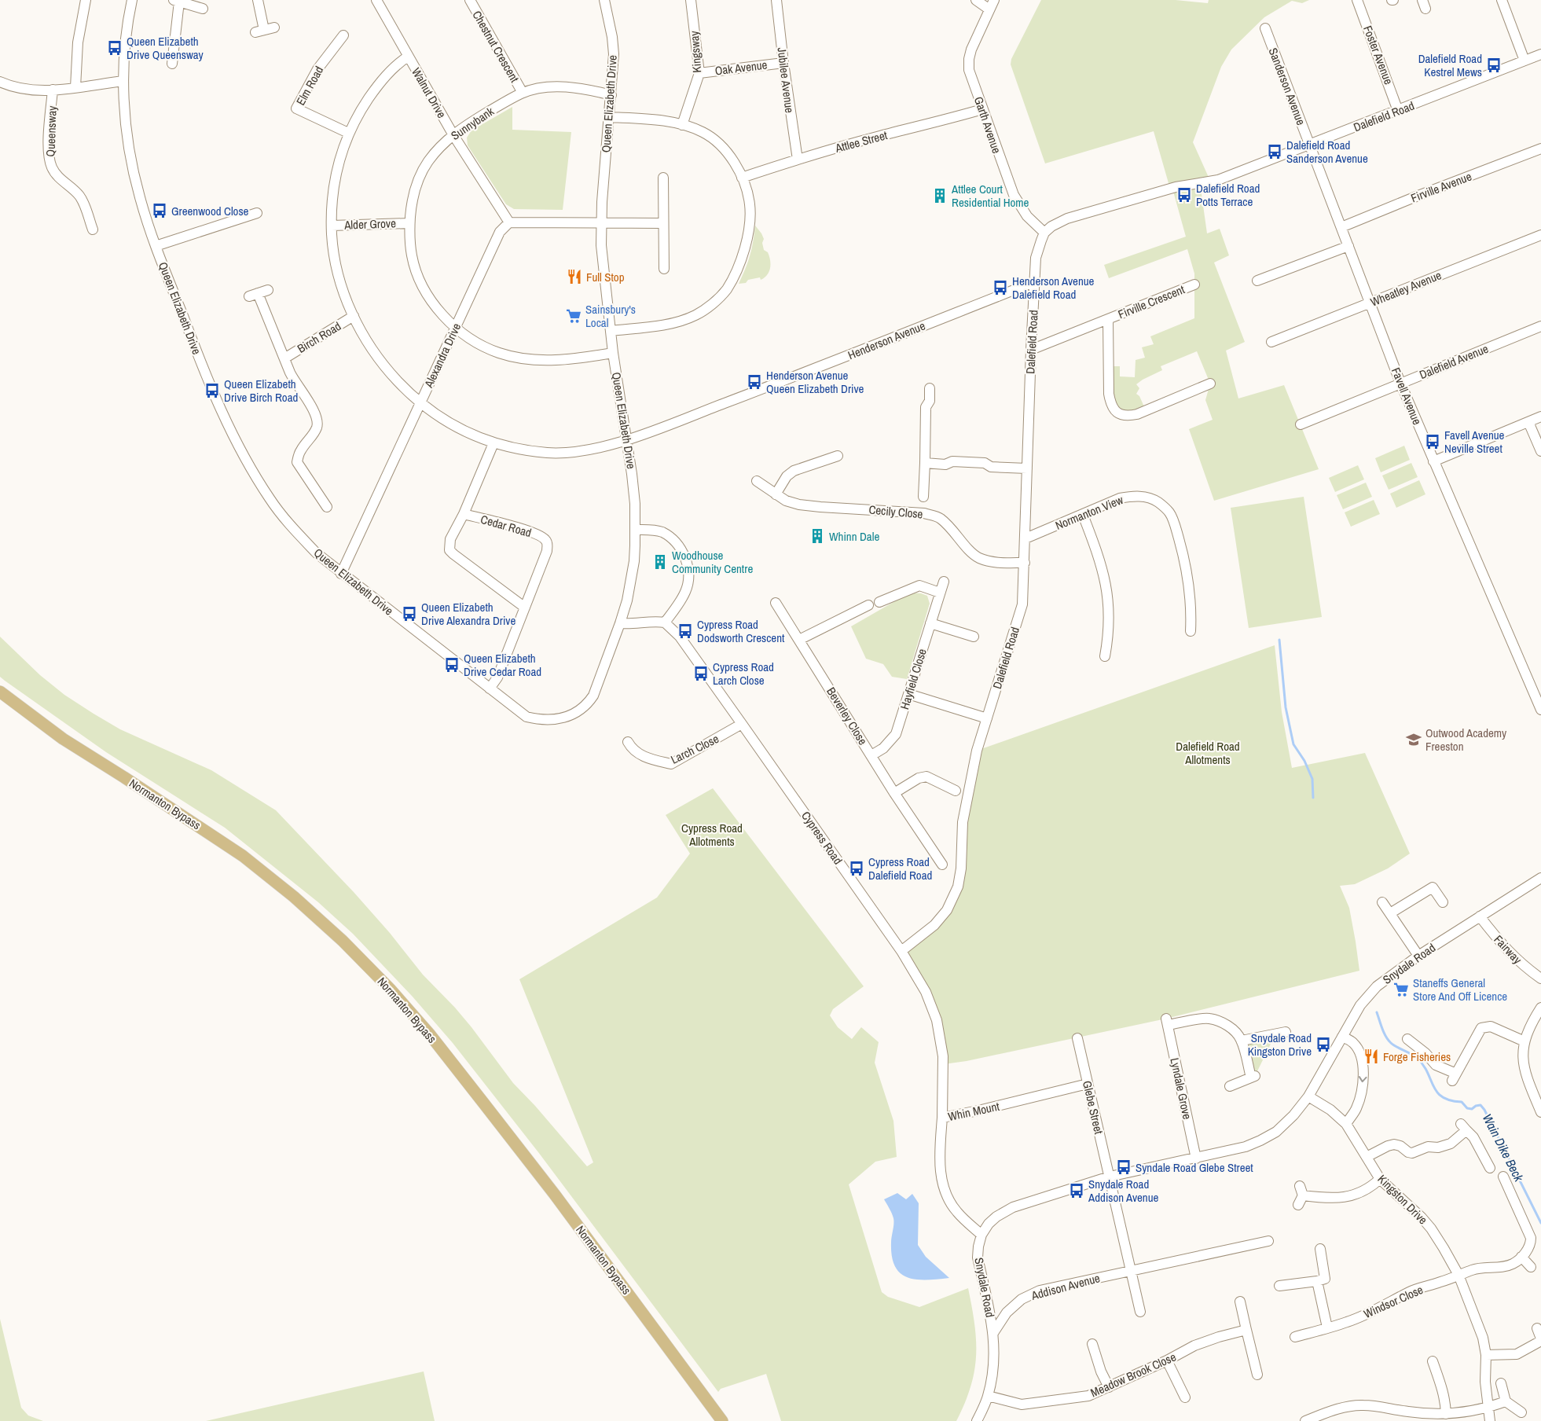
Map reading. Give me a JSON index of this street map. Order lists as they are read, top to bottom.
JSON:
{
  "streets": {
    "main road": ["Normanton Bypass"],
    "street": [
      "Chestnut Crescent",
      "Kingsway",
      "Foster Avenue",
      "Oak Avenue",
      "Jubilee Avenue",
      "Elm Road",
      "Sanderson Avenue",
      "Walnut Drive",
      "Queen Elizabeth Drive",
      "Dalefield Road",
      "Sunnybank",
      "Garth Avenue",
      "Queensway",
      "Attlee Street",
      "Firville Avenue",
      "Alder Grove",
      "Wheatley Avenue",
      "Firville Crescent",
      "Birch Road",
      "Henderson Avenue",
      "Alexandra Drive",
      "Dalefield Avenue",
      "Favell Avenue",
      "Cecily Close",
      "Normanton View",
      "Cedar Road",
      "Hayfield Close",
      "Beverley Close",
      "Larch Close",
      "Cypress Road",
      "Fairway",
      "Snydale Road",
      "Lyndale Grove",
      "Glebe Street",
      "Whin Mount",
      "Kingston Drive",
      "Addison Avenue",
      "Windsor Close",
      "Meadow Brook Close"
    ]
  },
  "crossings": [
    ["Chestnut Crescent", "Sunnybank"],
    ["Kingsway", "Oak Avenue"],
    ["Foster Avenue", "Dalefield Road"],
    ["Oak Avenue", "Jubilee Avenue"],
    ["Jubilee Avenue", "Attlee Street"],
    ["Elm Road", "Henderson Avenue"],
    ["Sanderson Avenue", "Dalefield Road"],
    ["Sanderson Avenue", "Favell Avenue"],
    ["Walnut Drive", "Sunnybank"],
    ["Walnut Drive", "Henderson Avenue"],
    ["Walnut Drive", "Alexandra Drive"],
    ["Queen Elizabeth Drive", "Sunnybank"],
    ["Queen Elizabeth Drive", "Queensway"],
    ["Queen Elizabeth Drive", "Henderson Avenue"],
    ["Queen Elizabeth Drive", "Alexandra Drive"],
    ["Queen Elizabeth Drive", "Cedar Road"],
    ["Dalefield Road", "Garth Avenue"],
    ["Dalefield Road", "Firville Crescent"],
    ["Dalefield Road", "Henderson Avenue"],
    ["Dalefield Road", "Favell Avenue"],
    ["Dalefield Road", "Cecily Close"],
    ["Dalefield Road", "Normanton View"],
    ["Dalefield Road", "Cypress Road"],
    ["Sunnybank", "Alder Grove"],
    ["Sunnybank", "Alexandra Drive"],
    ["Garth Avenue", "Attlee Street"],
    ["Firville Avenue", "Favell Avenue"],
    ["Alder Grove", "Henderson Avenue"],
    ["Wheatley Avenue", "Favell Avenue"],
    ["Birch Road", "Henderson Avenue"],
    ["Henderson Avenue", "Alexandra Drive"],
    ["Henderson Avenue", "Cedar Road"],
    ["Dalefield Avenue", "Favell Avenue"],
    ["Hayfield Close", "Beverley Close"],
    ["Larch Close", "Cypress Road"],
    ["Cypress Road", "Whin Mount"],
    ["Fairway", "Snydale Road"],
    ["Snydale Road", "Lyndale Grove"],
    ["Snydale Road", "Glebe Street"],
    ["Snydale Road", "Whin Mount"],
    ["Snydale Road", "Kingston Drive"],
    ["Snydale Road", "Addison Avenue"],
    ["Snydale Road", "Meadow Brook Close"],
    ["Glebe Street", "Whin Mount"],
    ["Kingston Drive", "Windsor Close"]
  ],
  "water": ["Wain Dike Beck"],
  "parks": ["Dalefield Road Allotments", "Cypress Road Allotments"],
  "places": {
    "bus stop": [
      "Queen Elizabeth Drive Queensway",
      "Dalefield Road Kestrel Mews",
      "Dalefield Road Sanderson Avenue",
      "Dalefield Road Potts Terrace",
      "Greenwood Close",
      "Henderson Avenue Dalefield Road",
      "Henderson Avenue Queen Elizabeth Drive",
      "Queen Elizabeth Drive Birch Road",
      "Favell Avenue Neville Street",
      "Queen Elizabeth Drive Alexandra Drive",
      "Cypress Road Dodsworth Crescent",
      "Queen Elizabeth Drive Cedar Road",
      "Cypress Road Larch Close",
      "Cypress Road Dalefield Road",
      "Snydale Road Kingston Drive",
      "Syndale Road Glebe Street",
      "Snydale Road Addison Avenue"
    ],
    "building": ["Attlee Court Residential Home", "Whinn Dale", "Woodhouse Community Centre"],
    "restaurant": ["Full Stop", "Forge Fisheries"],
    "supermarket": ["Sainsbury's Local", "Staneffs General Store And Off Licence"],
    "school or university": ["Outwood Academy Freeston"]
  }
}
